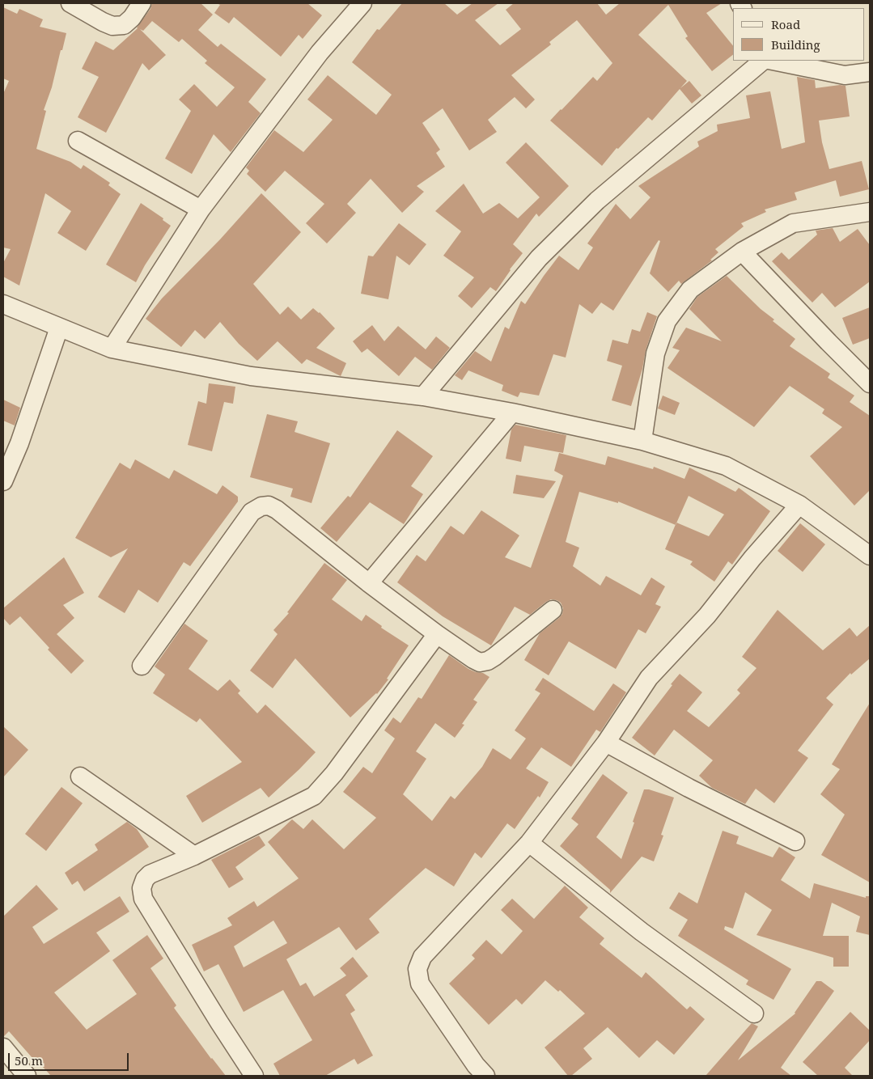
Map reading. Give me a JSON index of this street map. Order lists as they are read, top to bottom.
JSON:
{
  "legend": ["Road", "Building"],
  "scale_bar": "50 m"
}
